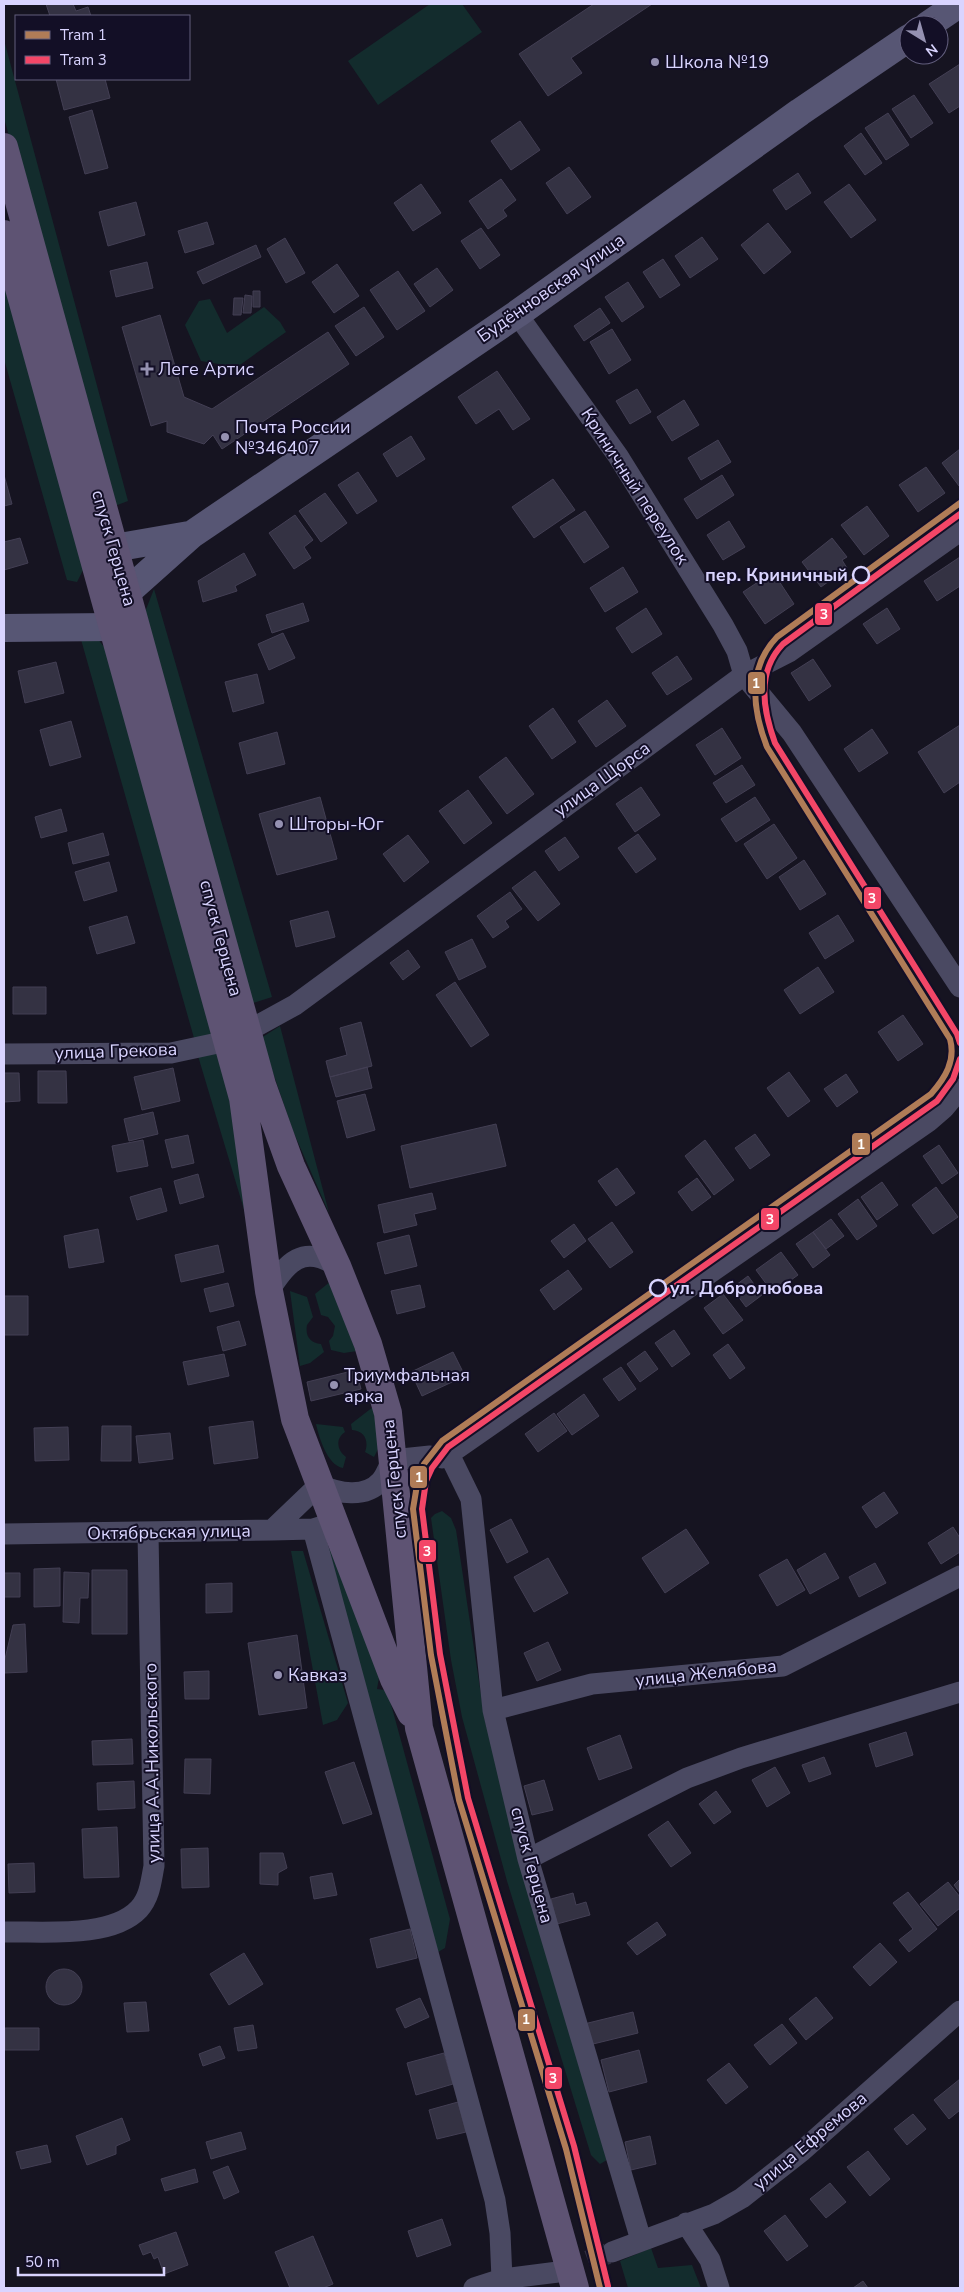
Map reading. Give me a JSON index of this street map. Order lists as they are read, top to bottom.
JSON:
{
  "streets": {
    "main road": ["спуск Герцена"],
    "street": [
      "Будённовская улица",
      "Криничный переулок",
      "улица Щорса",
      "улица Грекова",
      "Октябрьская улица",
      "улица Желябова",
      "улица А.А.Никольского",
      "улица Ефремова"
    ]
  },
  "crossings": [
    ["Будённовская улица", "Криничный переулок"],
    ["Будённовская улица", "спуск Герцена"],
    ["Криничный переулок", "улица Щорса"],
    ["спуск Герцена", "улица Щорса"],
    ["спуск Герцена", "улица Грекова"],
    ["спуск Герцена", "Октябрьская улица"],
    ["спуск Герцена", "улица Желябова"],
    ["спуск Герцена", "улица Ефремова"],
    ["улица Щорса", "улица Грекова"],
    ["Октябрьская улица", "улица А.А.Никольского"]
  ],
  "places": {
    "other": [
      "Школа №19",
      "Почта России №346407",
      "пер. Криничный",
      "Шторы-Юг",
      "ул. Добролюбова",
      "Триумфальная арка",
      "Кавказ"
    ],
    "health": ["Леге Артис"]
  },
  "lines": ["tram line 1", "tram line 3"],
  "legend": ["Tram 1", "Tram 3"],
  "scale_bar": "50 m",
  "north": "bottom right"
}
